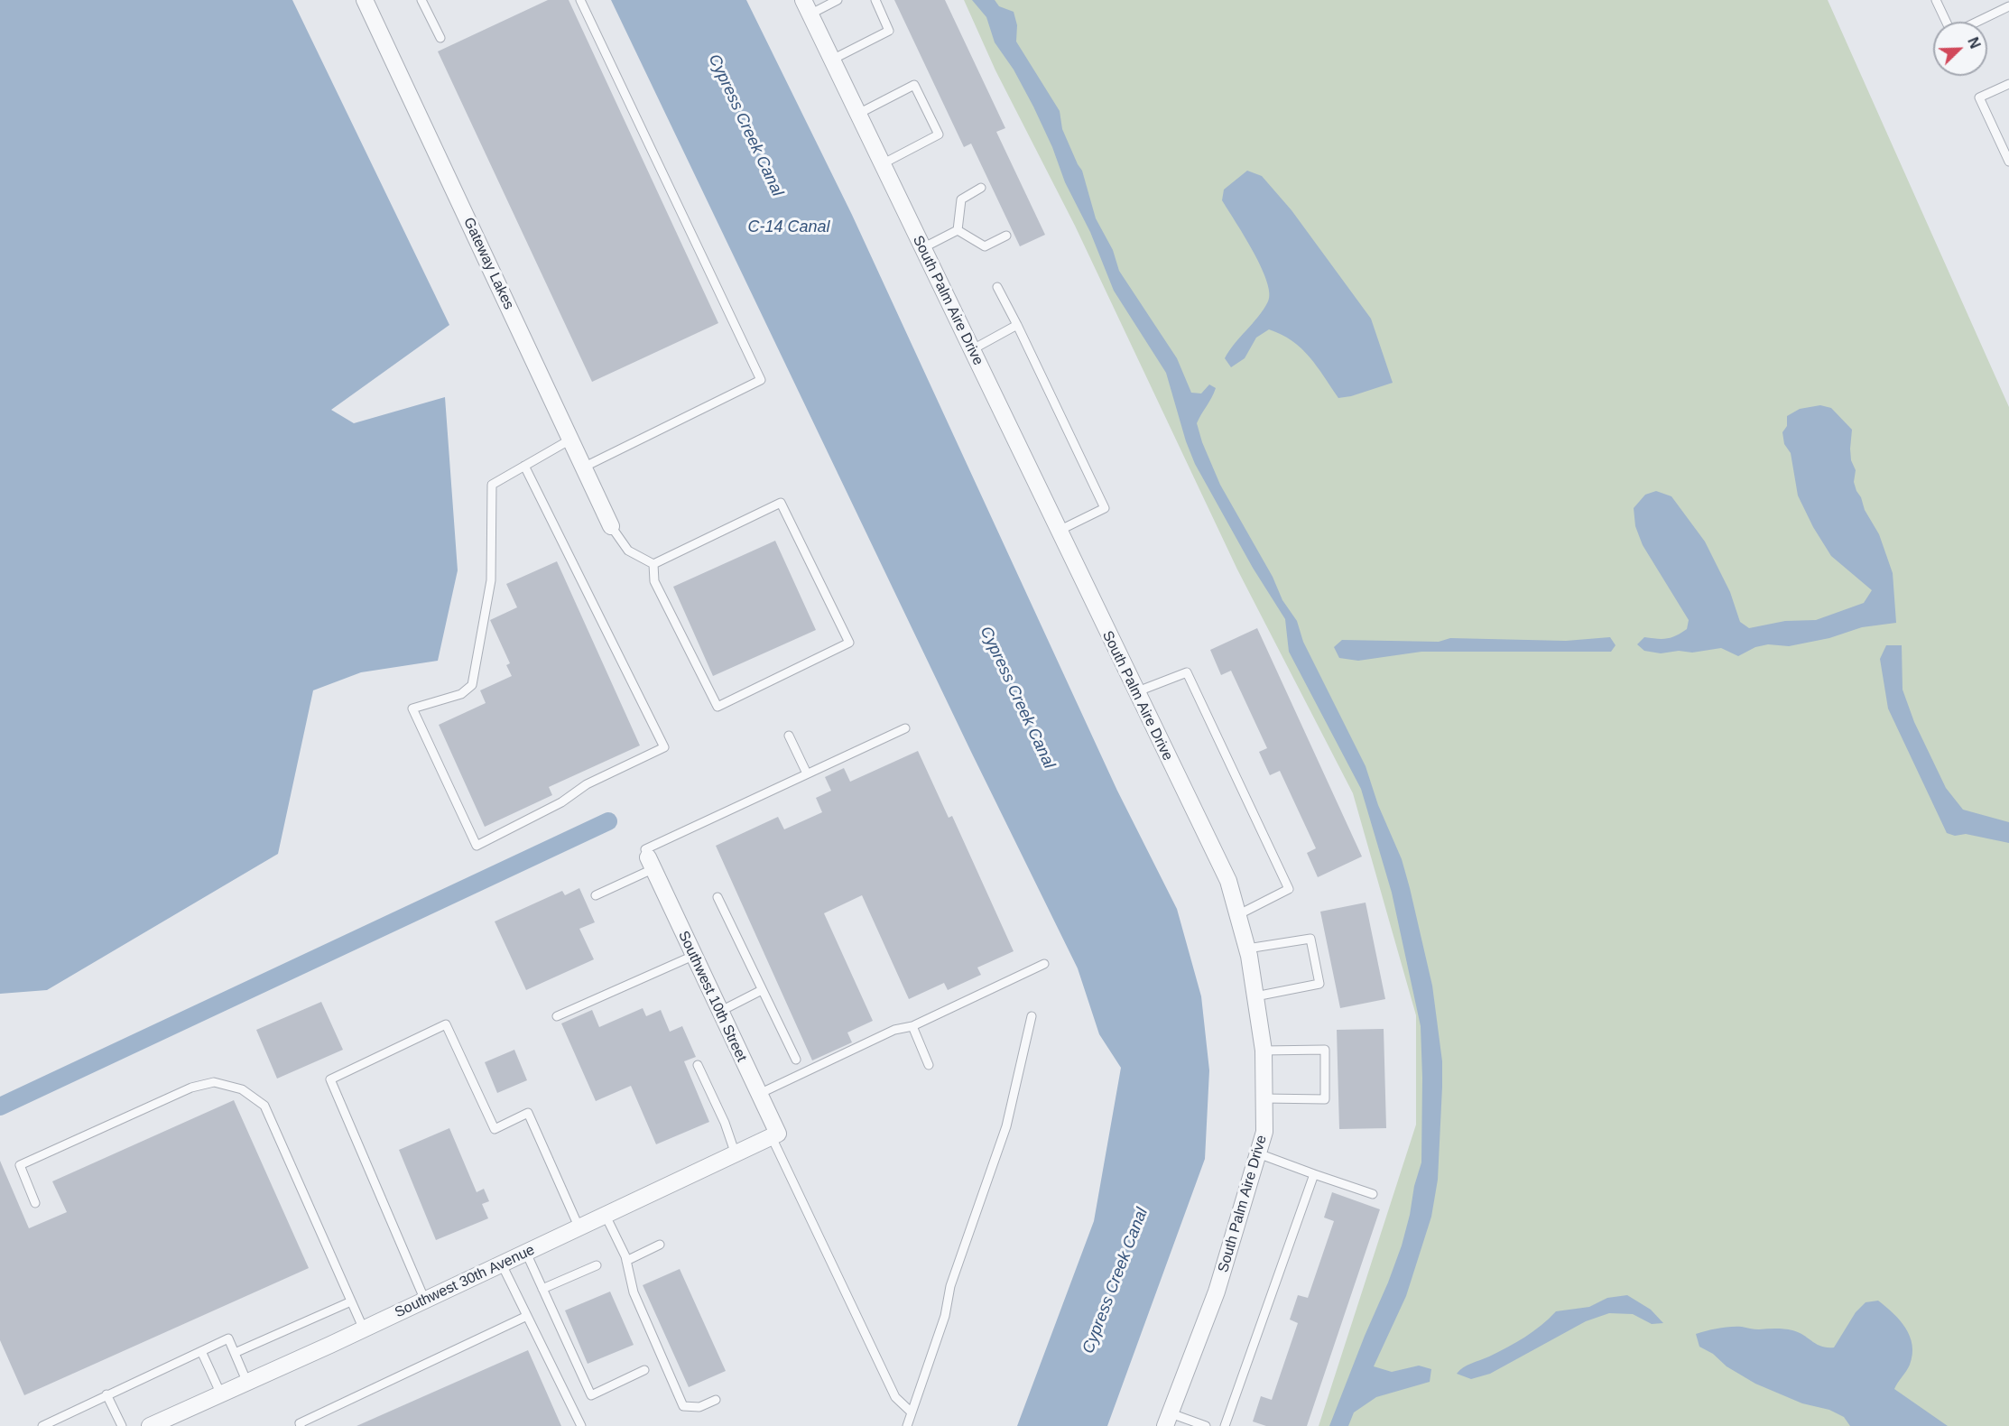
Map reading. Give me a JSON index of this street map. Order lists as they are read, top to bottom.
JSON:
{
  "streets": {
    "street": [
      "Gateway Lakes",
      "South Palm Aire Drive",
      "Southwest 10th Street",
      "Southwest 30th Avenue"
    ]
  },
  "crossings": [
    ["Southwest 10th Street", "Southwest 30th Avenue"]
  ],
  "water": ["Cypress Creek Canal", "C-14 Canal"],
  "north": "top right"
}
